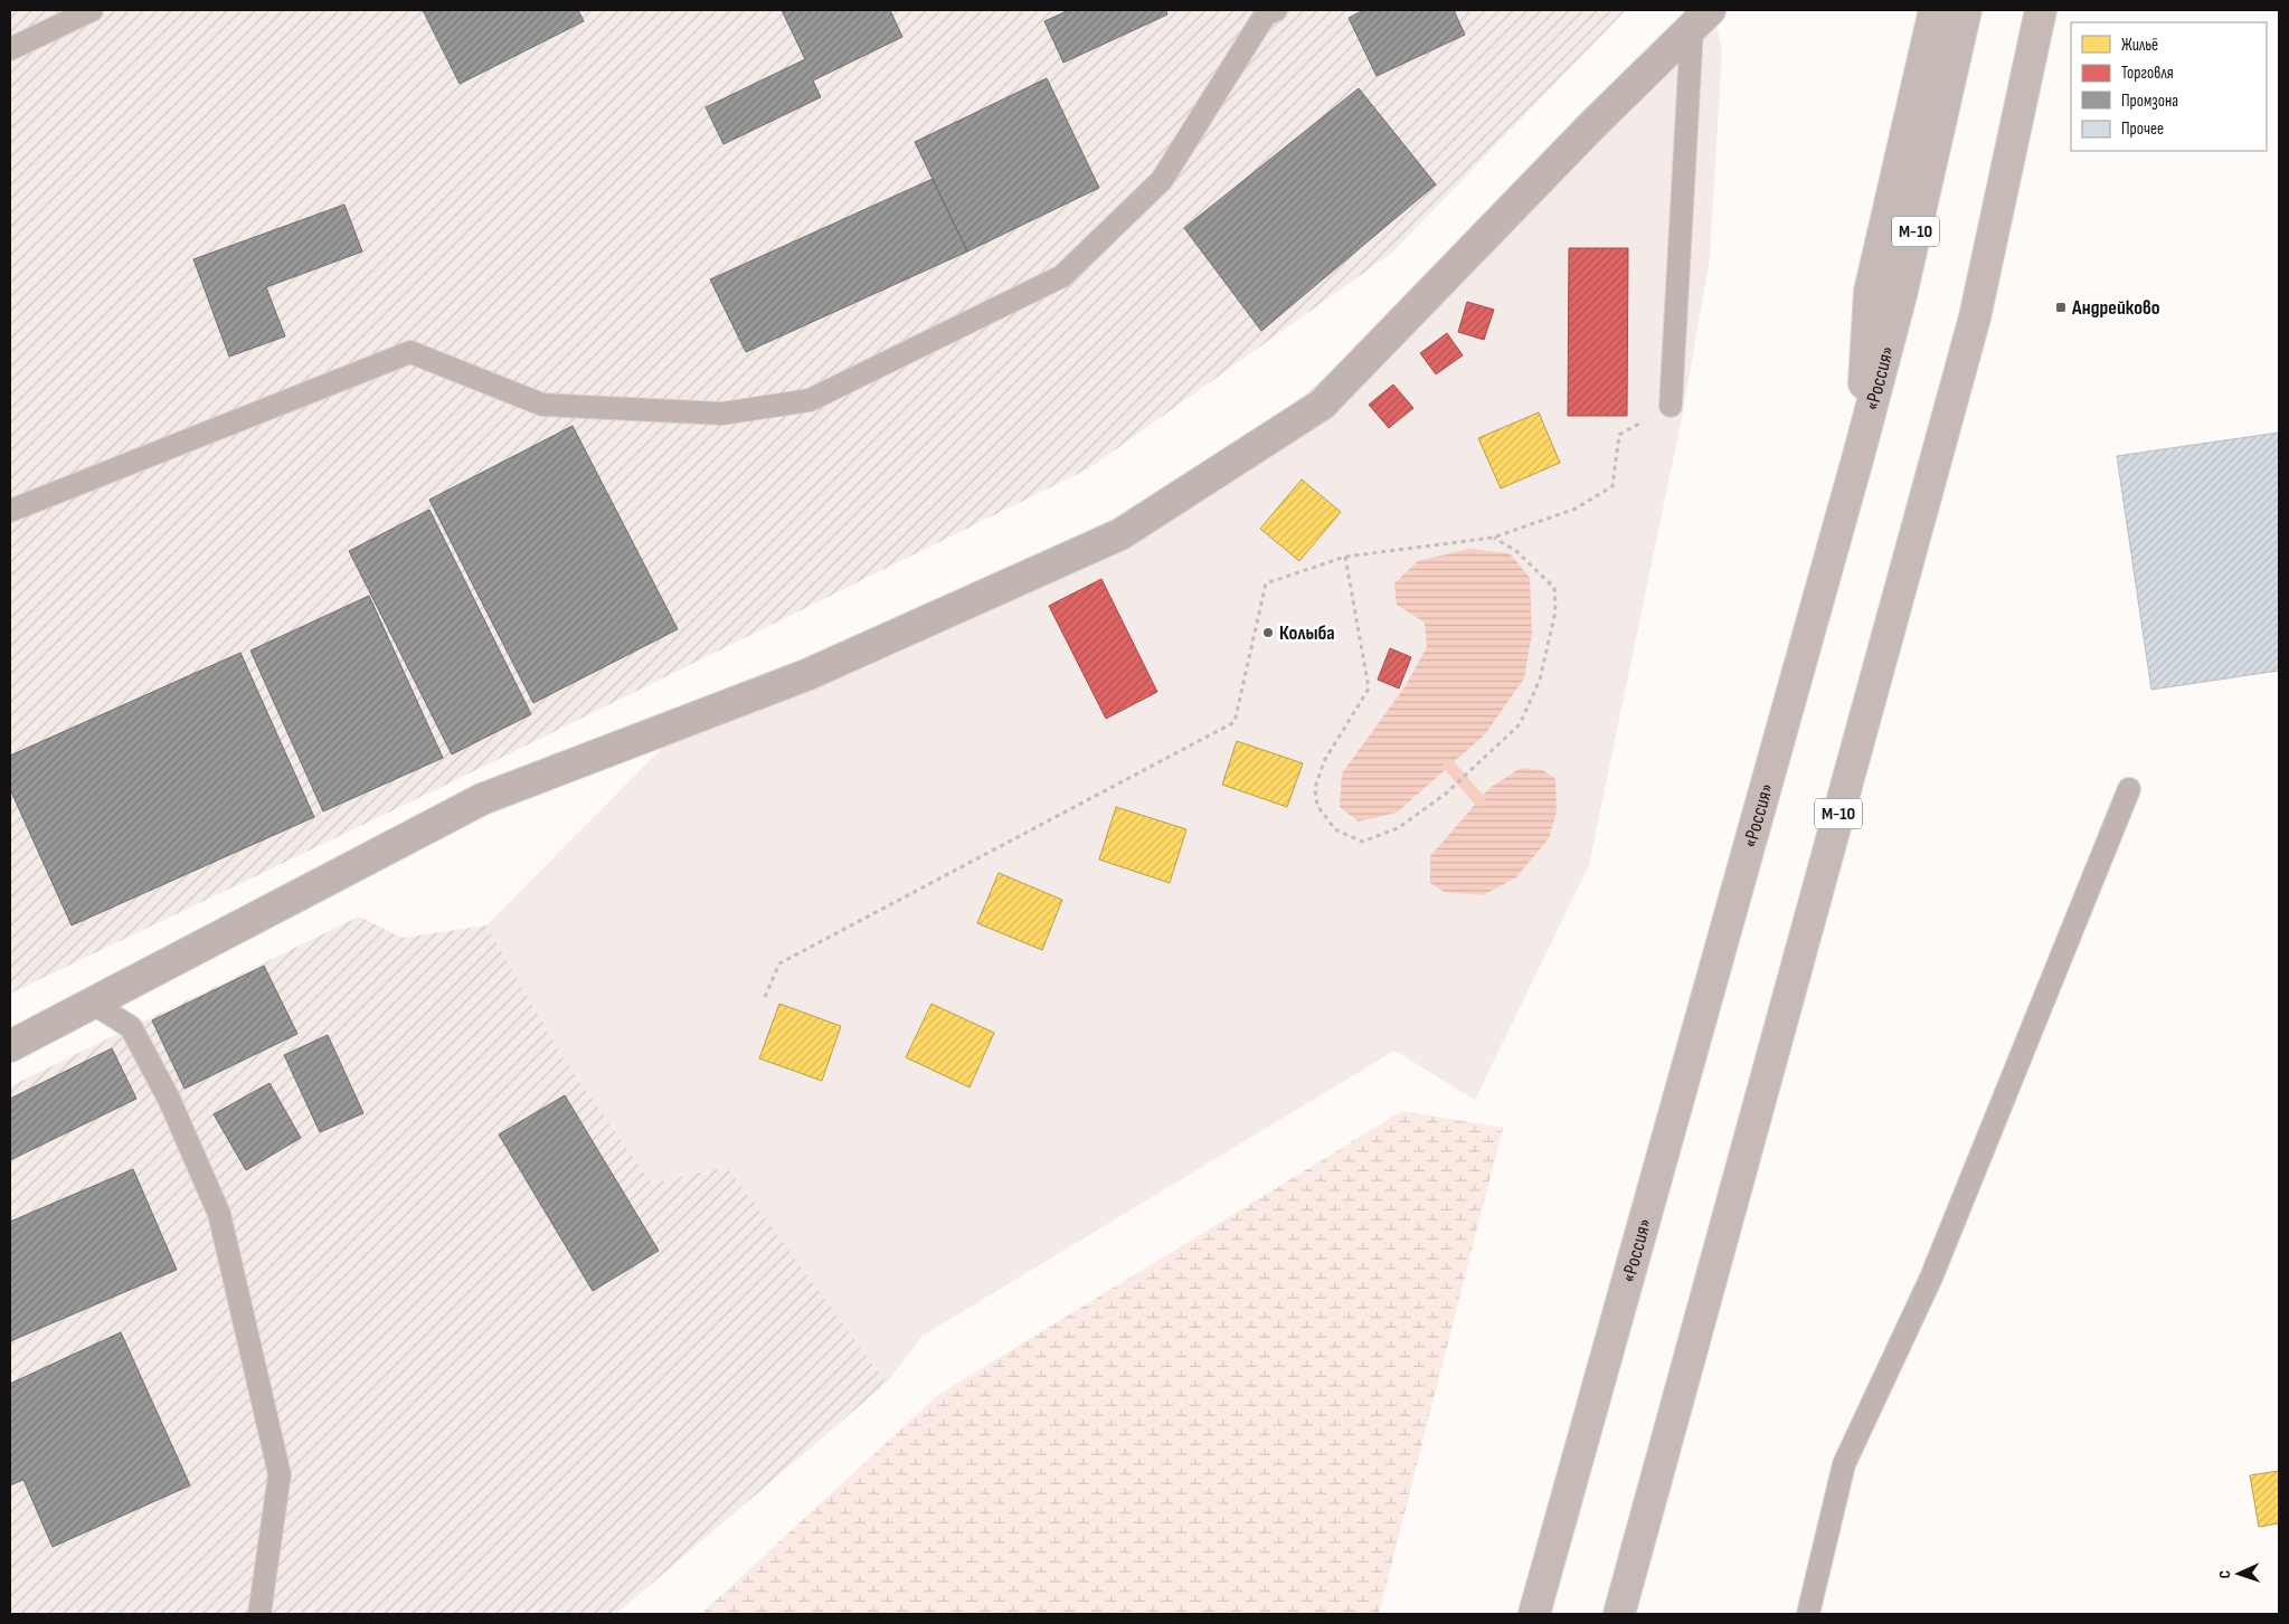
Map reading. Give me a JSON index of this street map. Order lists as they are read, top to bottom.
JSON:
{
  "streets": {
    "highway": ["М-10", "«Россия»"]
  },
  "places": {
    "transit": ["Андрейково"],
    "other": ["Колыба"]
  },
  "legend": [
    "Жильё",
    "Торговля",
    "Промзона",
    "Прочее"
  ],
  "north": "left"
}
